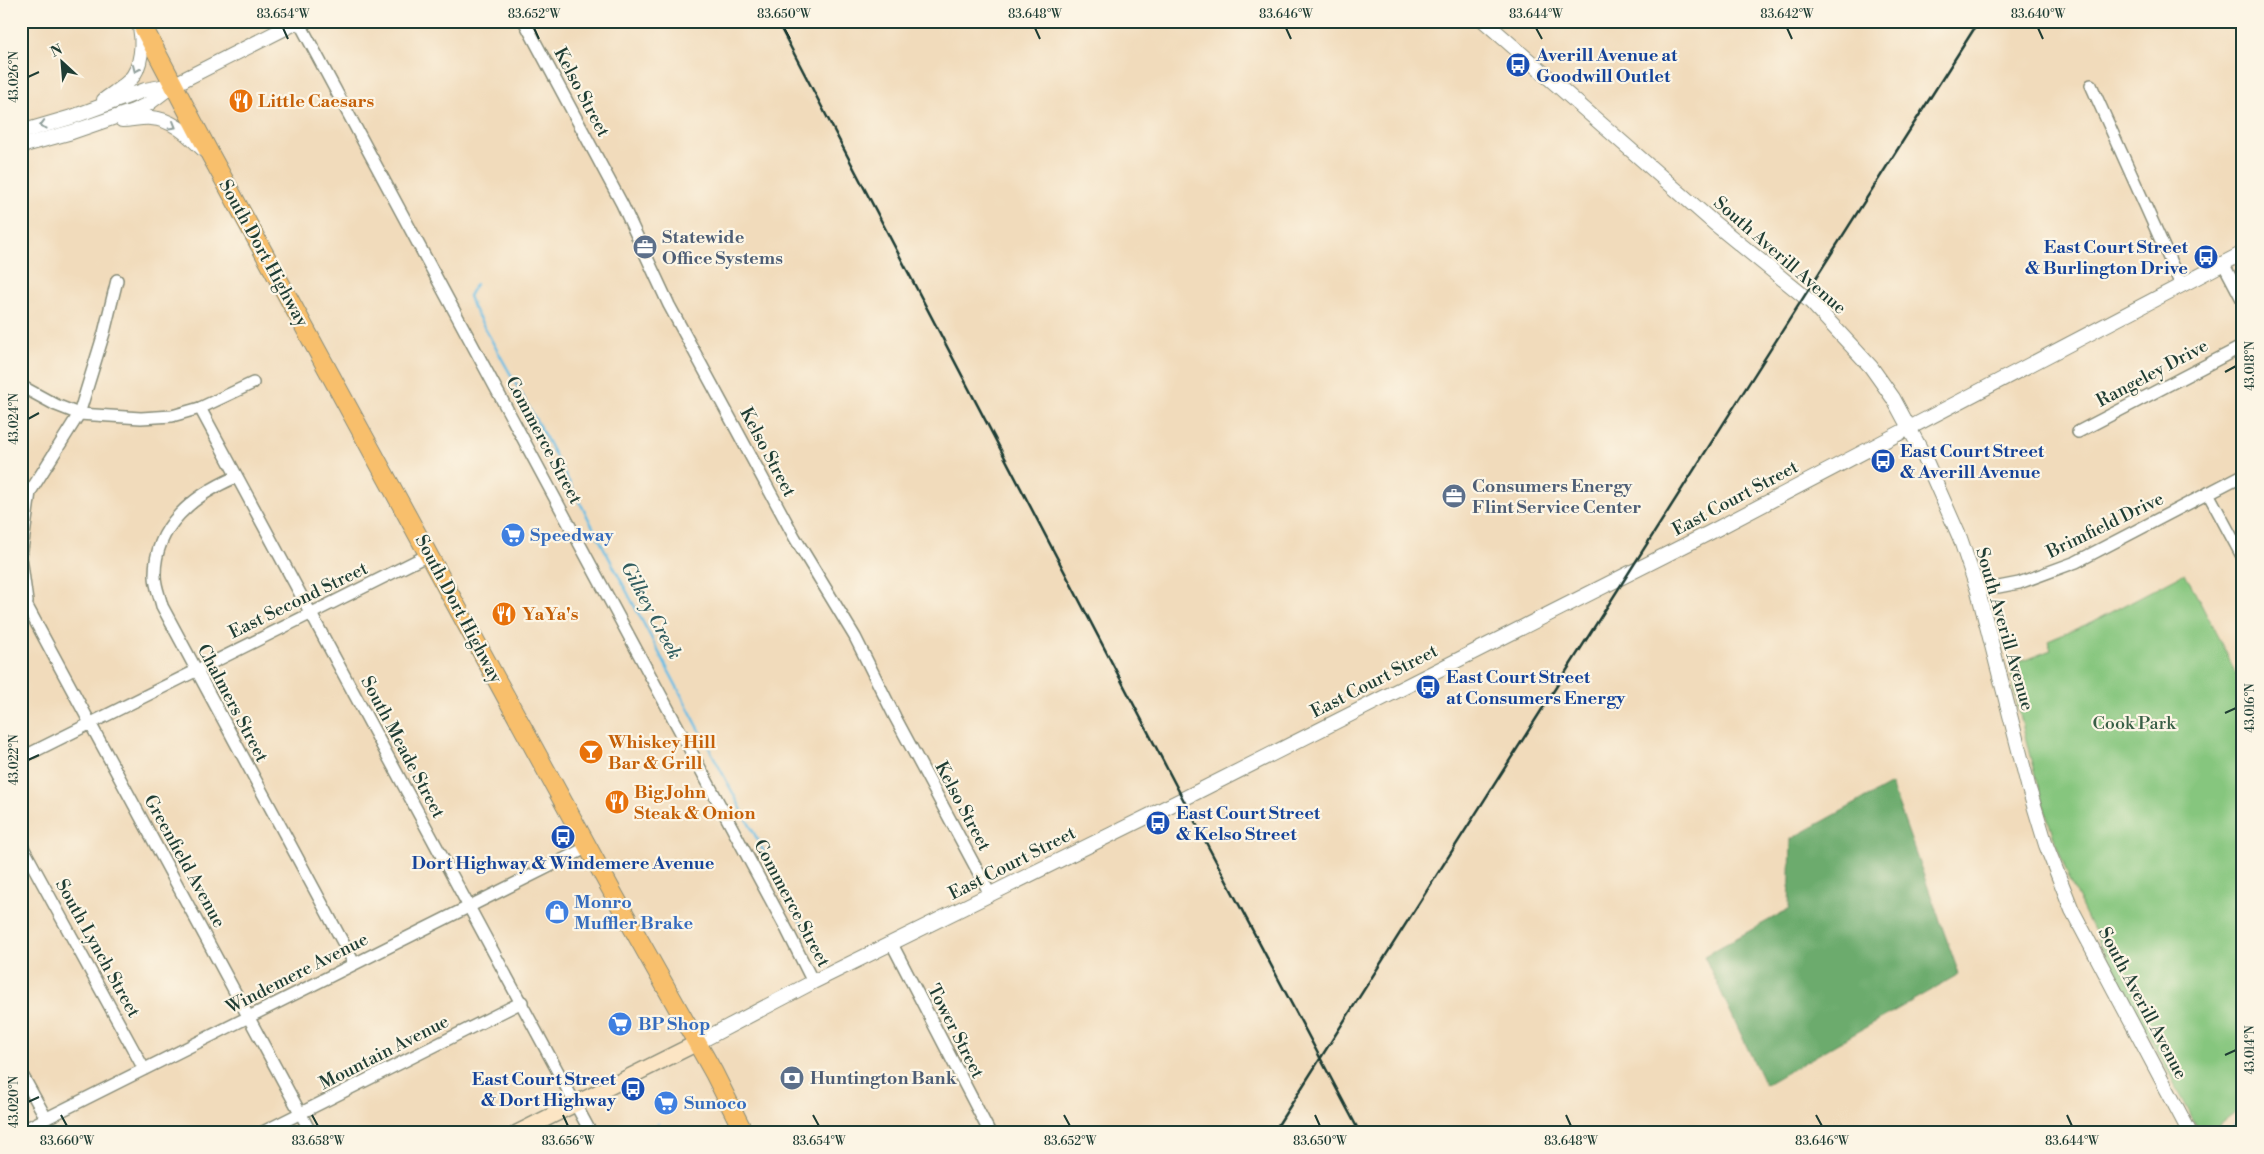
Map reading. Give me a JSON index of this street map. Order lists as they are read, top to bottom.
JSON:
{
  "streets": {
    "main road": ["South Dort Highway", "East Court Street"],
    "street": [
      "Kelso Street",
      "South Averill Avenue",
      "Rangeley Drive",
      "Commerce Street",
      "Brimfield Drive",
      "East Second Street",
      "Chalmers Street",
      "South Meade Street",
      "Greenfield Avenue",
      "South Lynch Street",
      "Windemere Avenue",
      "Tower Street",
      "Mountain Avenue"
    ]
  },
  "crossings": [
    ["Kelso Street", "East Court Street"],
    ["South Dort Highway", "East Court Street"],
    ["South Dort Highway", "East Second Street"],
    ["South Dort Highway", "Windemere Avenue"],
    ["South Averill Avenue", "East Court Street"],
    ["South Averill Avenue", "Brimfield Drive"],
    ["Commerce Street", "East Court Street"],
    ["East Court Street", "South Meade Street"],
    ["East Court Street", "Tower Street"],
    ["East Second Street", "Chalmers Street"],
    ["East Second Street", "South Meade Street"],
    ["East Second Street", "Greenfield Avenue"],
    ["Chalmers Street", "South Meade Street"],
    ["Chalmers Street", "Windemere Avenue"],
    ["South Meade Street", "Windemere Avenue"],
    ["South Meade Street", "Mountain Avenue"],
    ["Greenfield Avenue", "Windemere Avenue"],
    ["Greenfield Avenue", "Mountain Avenue"],
    ["South Lynch Street", "Windemere Avenue"]
  ],
  "water": ["Gilkey Creek"],
  "parks": ["Cook Park"],
  "places": {
    "bus stop": [
      "Averill Avenue at Goodwill Outlet",
      "East Court Street & Burlington Drive",
      "East Court Street & Averill Avenue",
      "East Court Street at Consumers Energy",
      "East Court Street & Kelso Street",
      "Dort Highway & Windemere Avenue",
      "East Court Street & Dort Highway"
    ],
    "restaurant": ["Little Caesars", "YaYa's", "Big John Steak & Onion"],
    "office": ["Statewide Office Systems", "Consumers Energy Flint Service Center"],
    "supermarket": ["Speedway", "BP Shop", "Sunoco"],
    "bar": ["Whiskey Hill Bar & Grill"],
    "shop": ["Monro Muffler Brake"],
    "bank": ["Huntington Bank"]
  },
  "north": "top left",
  "coordinates": [
    "83.654°W",
    "83.652°W",
    "83.650°W",
    "83.648°W",
    "83.646°W",
    "83.644°W",
    "83.642°W",
    "83.640°W",
    "43.026°N",
    "43.018°N",
    "43.024°N",
    "43.016°N",
    "43.022°N",
    "43.014°N",
    "43.020°N",
    "83.660°W",
    "83.658°W",
    "83.656°W"
  ]
}
